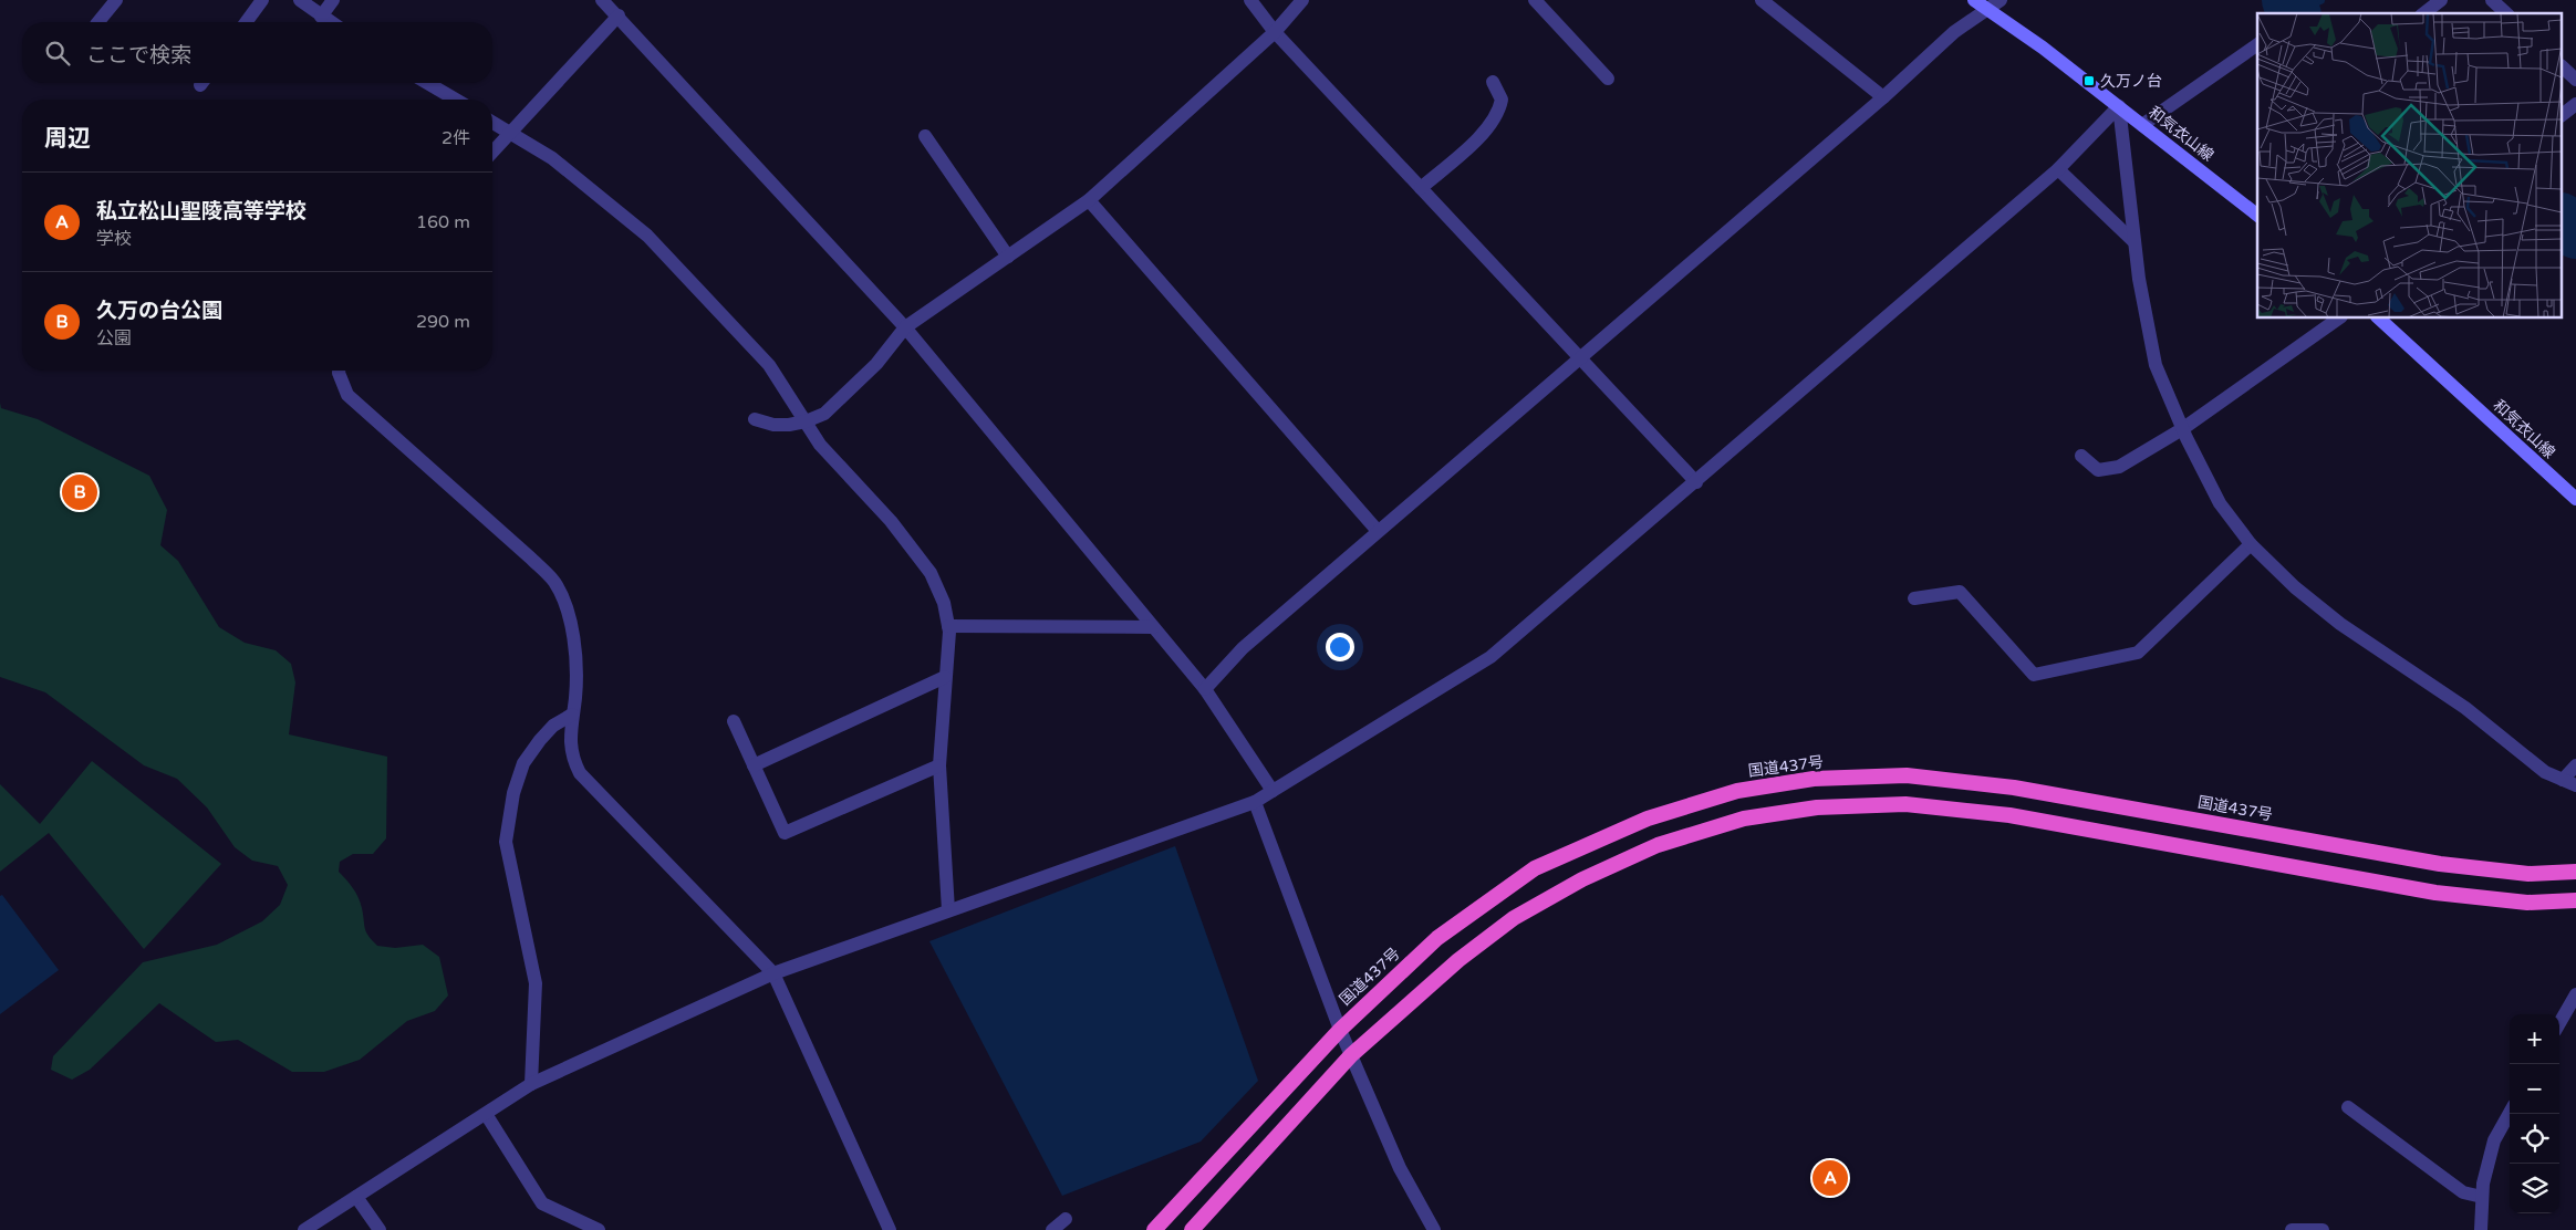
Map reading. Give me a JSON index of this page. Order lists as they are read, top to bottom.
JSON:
{
  "streets": {
    "highway": ["国道437号"],
    "main road": ["和気衣山線"]
  },
  "places": {
    "transit": ["久万ノ台"]
  },
  "page": {
    "search": "ここで検索",
    "heading": ["周辺", "2件"],
    "list": [
      {
        "mark": "A",
        "name": "私立松山聖陵高等学校",
        "note": "学校",
        "value": "160 m"
      },
      {
        "mark": "B",
        "name": "久万の台公園",
        "note": "公園",
        "value": "290 m"
      }
    ],
    "pins": ["B", "A"],
    "map_buttons": ["+", "−"]
  }
}
